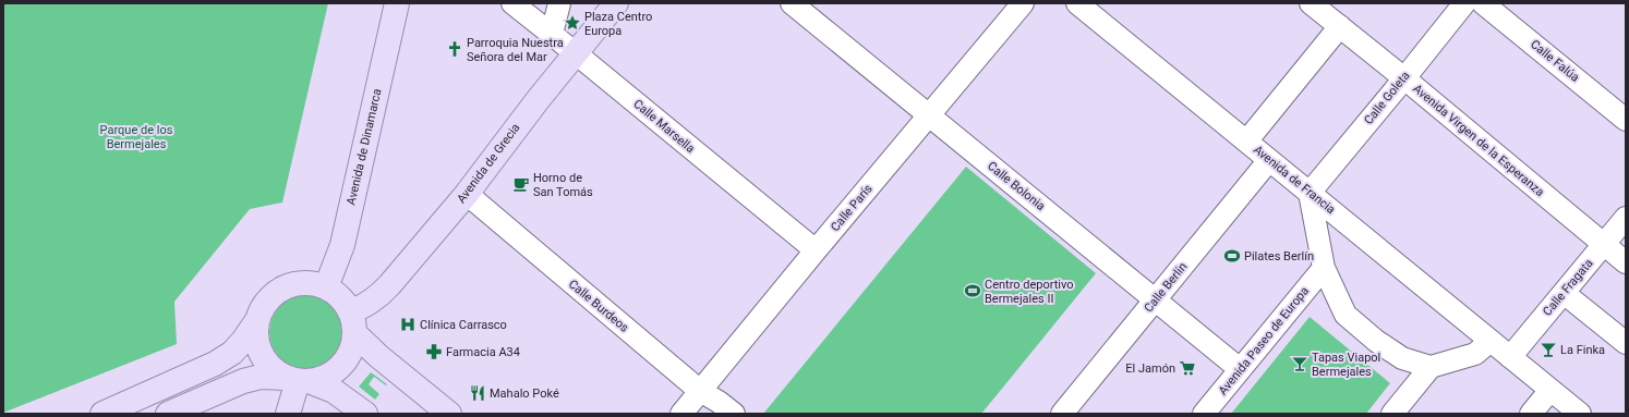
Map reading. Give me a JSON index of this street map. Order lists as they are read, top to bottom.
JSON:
{
  "streets": {
    "main road": ["Avenida de Dinamarca", "Avenida de Grecia"],
    "street": [
      "Calle Falúa",
      "Calle Goleta",
      "Calle Marsella",
      "Avenida Virgen de la Esperanza",
      "Avenida de Francia",
      "Calle Bolonia",
      "Calle París",
      "Calle Berlín",
      "Calle Fragata",
      "Calle Burdeos",
      "Avenida Paseo de Europa"
    ]
  },
  "crossings": [
    ["Calle Goleta", "Avenida Virgen de la Esperanza"],
    ["Calle Goleta", "Avenida de Francia"],
    ["Calle Marsella", "Avenida de Grecia"],
    ["Calle Marsella", "Calle París"],
    ["Avenida Virgen de la Esperanza", "Calle Fragata"],
    ["Avenida de Dinamarca", "Avenida de Grecia"],
    ["Avenida de Grecia", "Calle Burdeos"],
    ["Avenida de Francia", "Calle Berlín"],
    ["Avenida de Francia", "Calle Fragata"],
    ["Calle Bolonia", "Calle París"],
    ["Calle Bolonia", "Calle Berlín"],
    ["Calle Bolonia", "Avenida Paseo de Europa"],
    ["Calle París", "Calle Burdeos"]
  ],
  "parks": ["Parque de los Bermejales"],
  "places": {
    "place": ["Plaza Centro Europa"],
    "church": ["Parroquia Nuestra Señora del Mar"],
    "cafe": ["Horno de San Tomás"],
    "sports": ["Pilates Berlín", "Centro deportivo Bermejales II"],
    "hospital": ["Clínica Carrasco"],
    "bar": ["La Finka", "Tapas Viapol Bermejales"],
    "pharmacy": ["Farmacia A34"],
    "supermarket": ["El Jamón"],
    "restaurant": ["Mahalo Poké"]
  }
}
